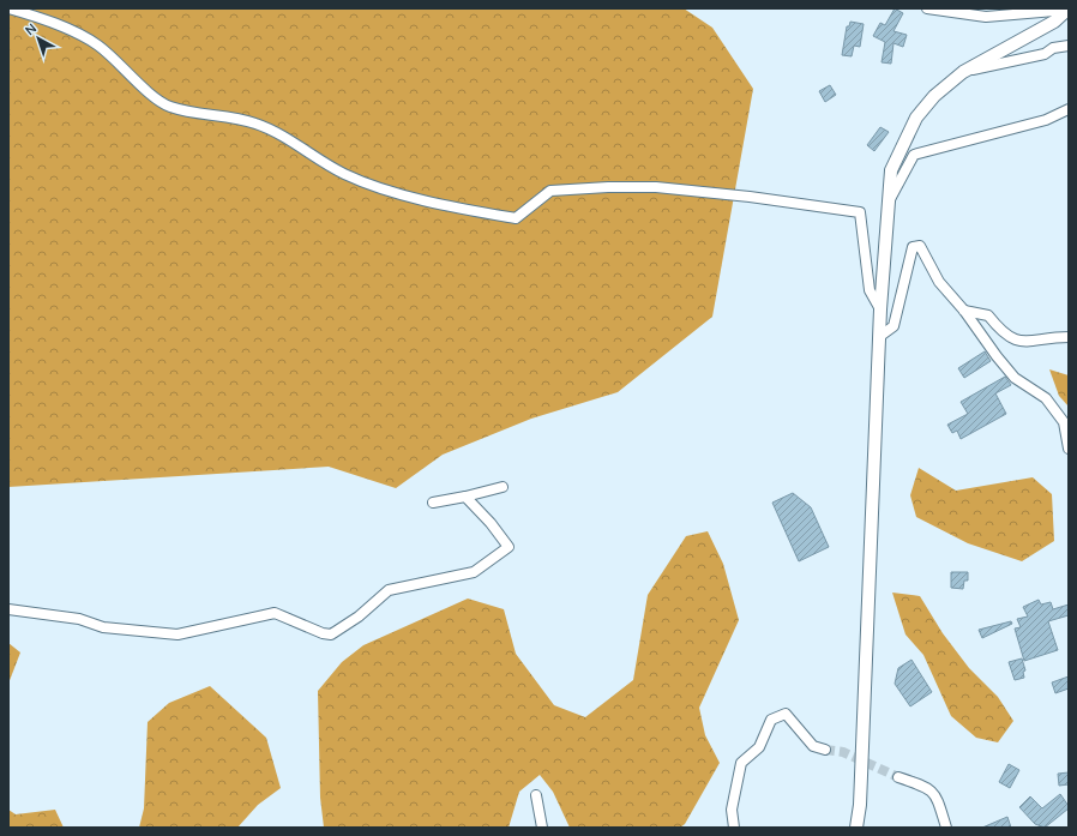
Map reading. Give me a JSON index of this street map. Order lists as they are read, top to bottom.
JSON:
{
  "north": "top left"
}
